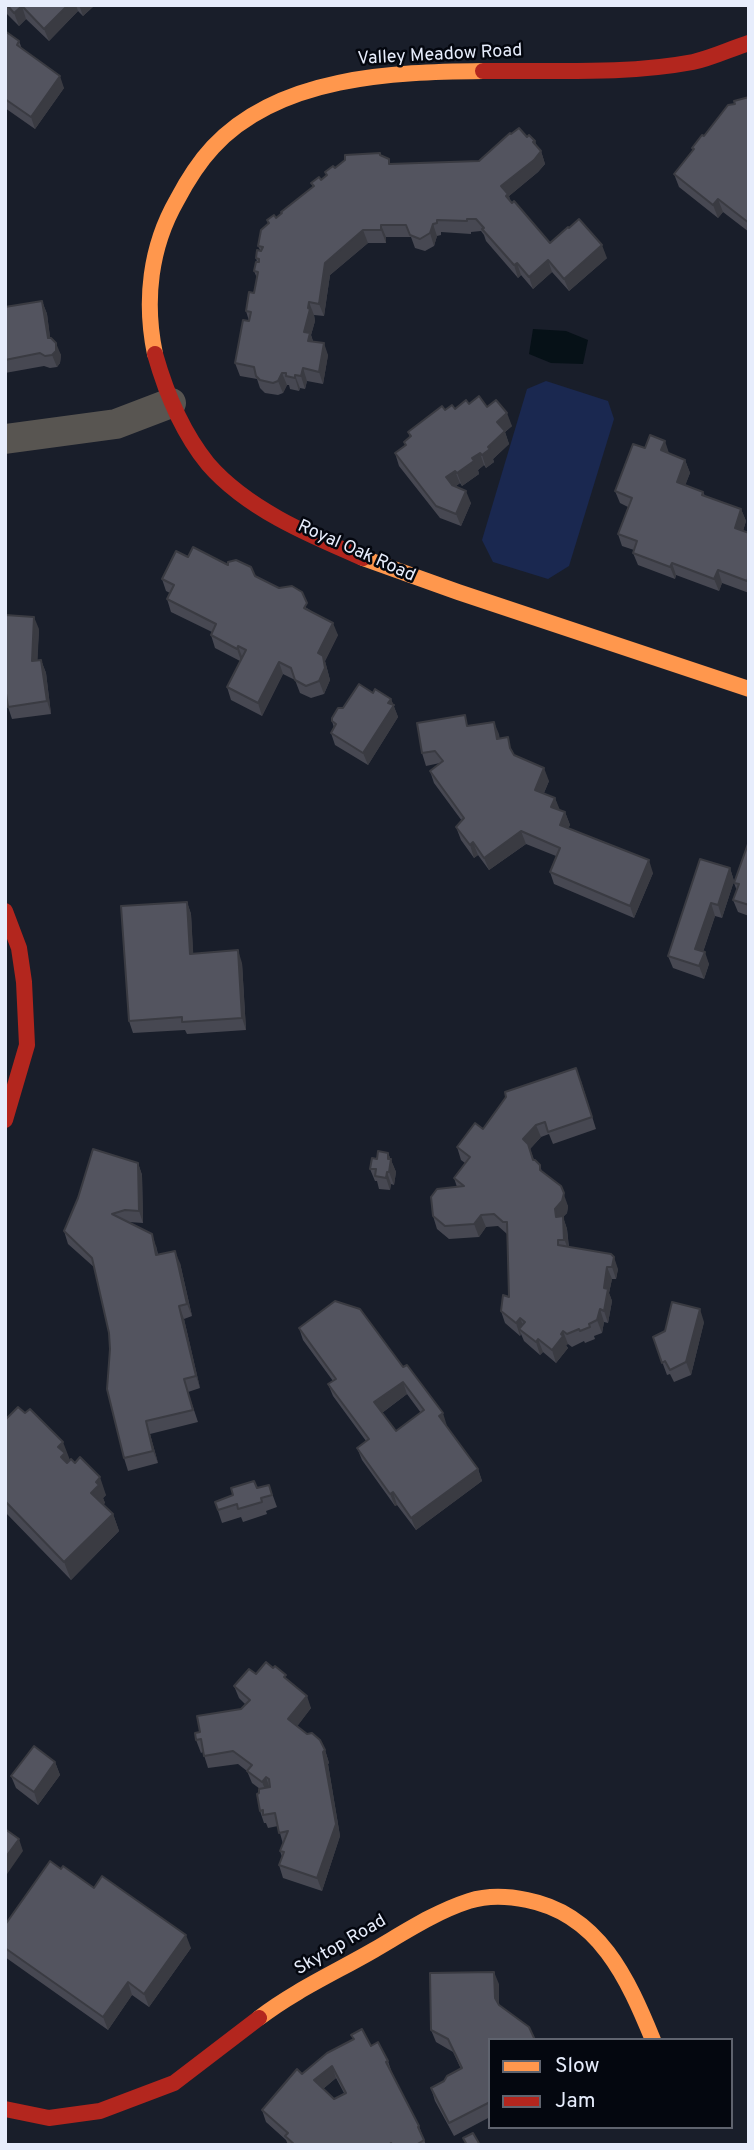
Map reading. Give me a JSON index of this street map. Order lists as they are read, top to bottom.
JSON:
{
  "streets": {
    "street": ["Valley Meadow Road", "Royal Oak Road", "Skytop Road"]
  },
  "crossings": [
    ["Valley Meadow Road", "Royal Oak Road"]
  ],
  "legend": ["Slow", "Jam"]
}
